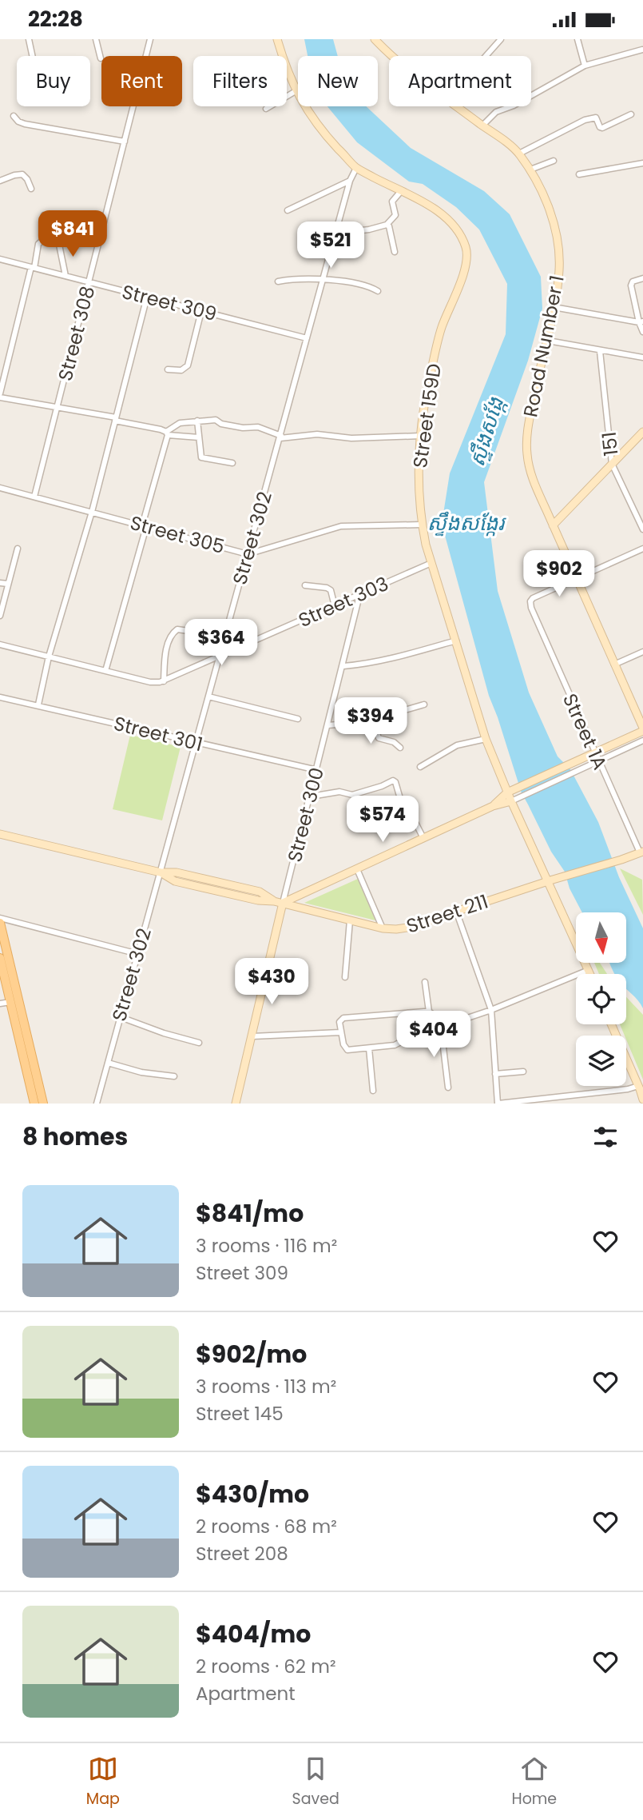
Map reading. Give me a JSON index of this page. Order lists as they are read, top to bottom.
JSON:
{
  "streets": {
    "street": [
      "Street 309",
      "Street 308",
      "Road Number 1",
      "Street 159D",
      "151",
      "Street 305",
      "Street 302",
      "Street 303",
      "Street 1A",
      "Street 301",
      "Street 300",
      "Street 211"
    ]
  },
  "crossings": [
    ["Street 309", "Street 308"],
    ["Street 309", "Street 302"],
    ["Street 308", "Street 305"],
    ["Road Number 1", "Street 1A"],
    ["Street 159D", "Street 305"],
    ["Street 159D", "Street 302"],
    ["Street 159D", "Street 303"],
    ["Street 159D", "Street 211"],
    ["Street 305", "Street 302"],
    ["Street 302", "Street 303"],
    ["Street 302", "Street 301"],
    ["Street 302", "Street 211"],
    ["Street 303", "Street 300"],
    ["Street 1A", "Street 211"],
    ["Street 301", "Street 300"],
    ["Street 300", "Street 211"]
  ],
  "water": ["ស្ទឹងសង្កែ", "ស្ទឹងសង្កែរ"],
  "north": "bottom",
  "page": {
    "status": "22:28",
    "chip": [
      "Buy",
      "Rent",
      "Filters",
      "New",
      "Apartment"
    ],
    "price": [
      "$841",
      "$521",
      "$902",
      "$364",
      "$394",
      "$574",
      "$430",
      "$404"
    ],
    "heading": "8 homes",
    "list": [
      {
        "name": "$841/mo",
        "note": "3 rooms · 116 m² · Street 309"
      },
      {
        "name": "$902/mo",
        "note": "3 rooms · 113 m² · Street 145"
      },
      {
        "name": "$430/mo",
        "note": "2 rooms · 68 m² · Street 208"
      },
      {
        "name": "$404/mo",
        "note": "2 rooms · 62 m² · Apartment"
      }
    ],
    "tabs": ["Map", "Saved", "Home"]
  }
}
